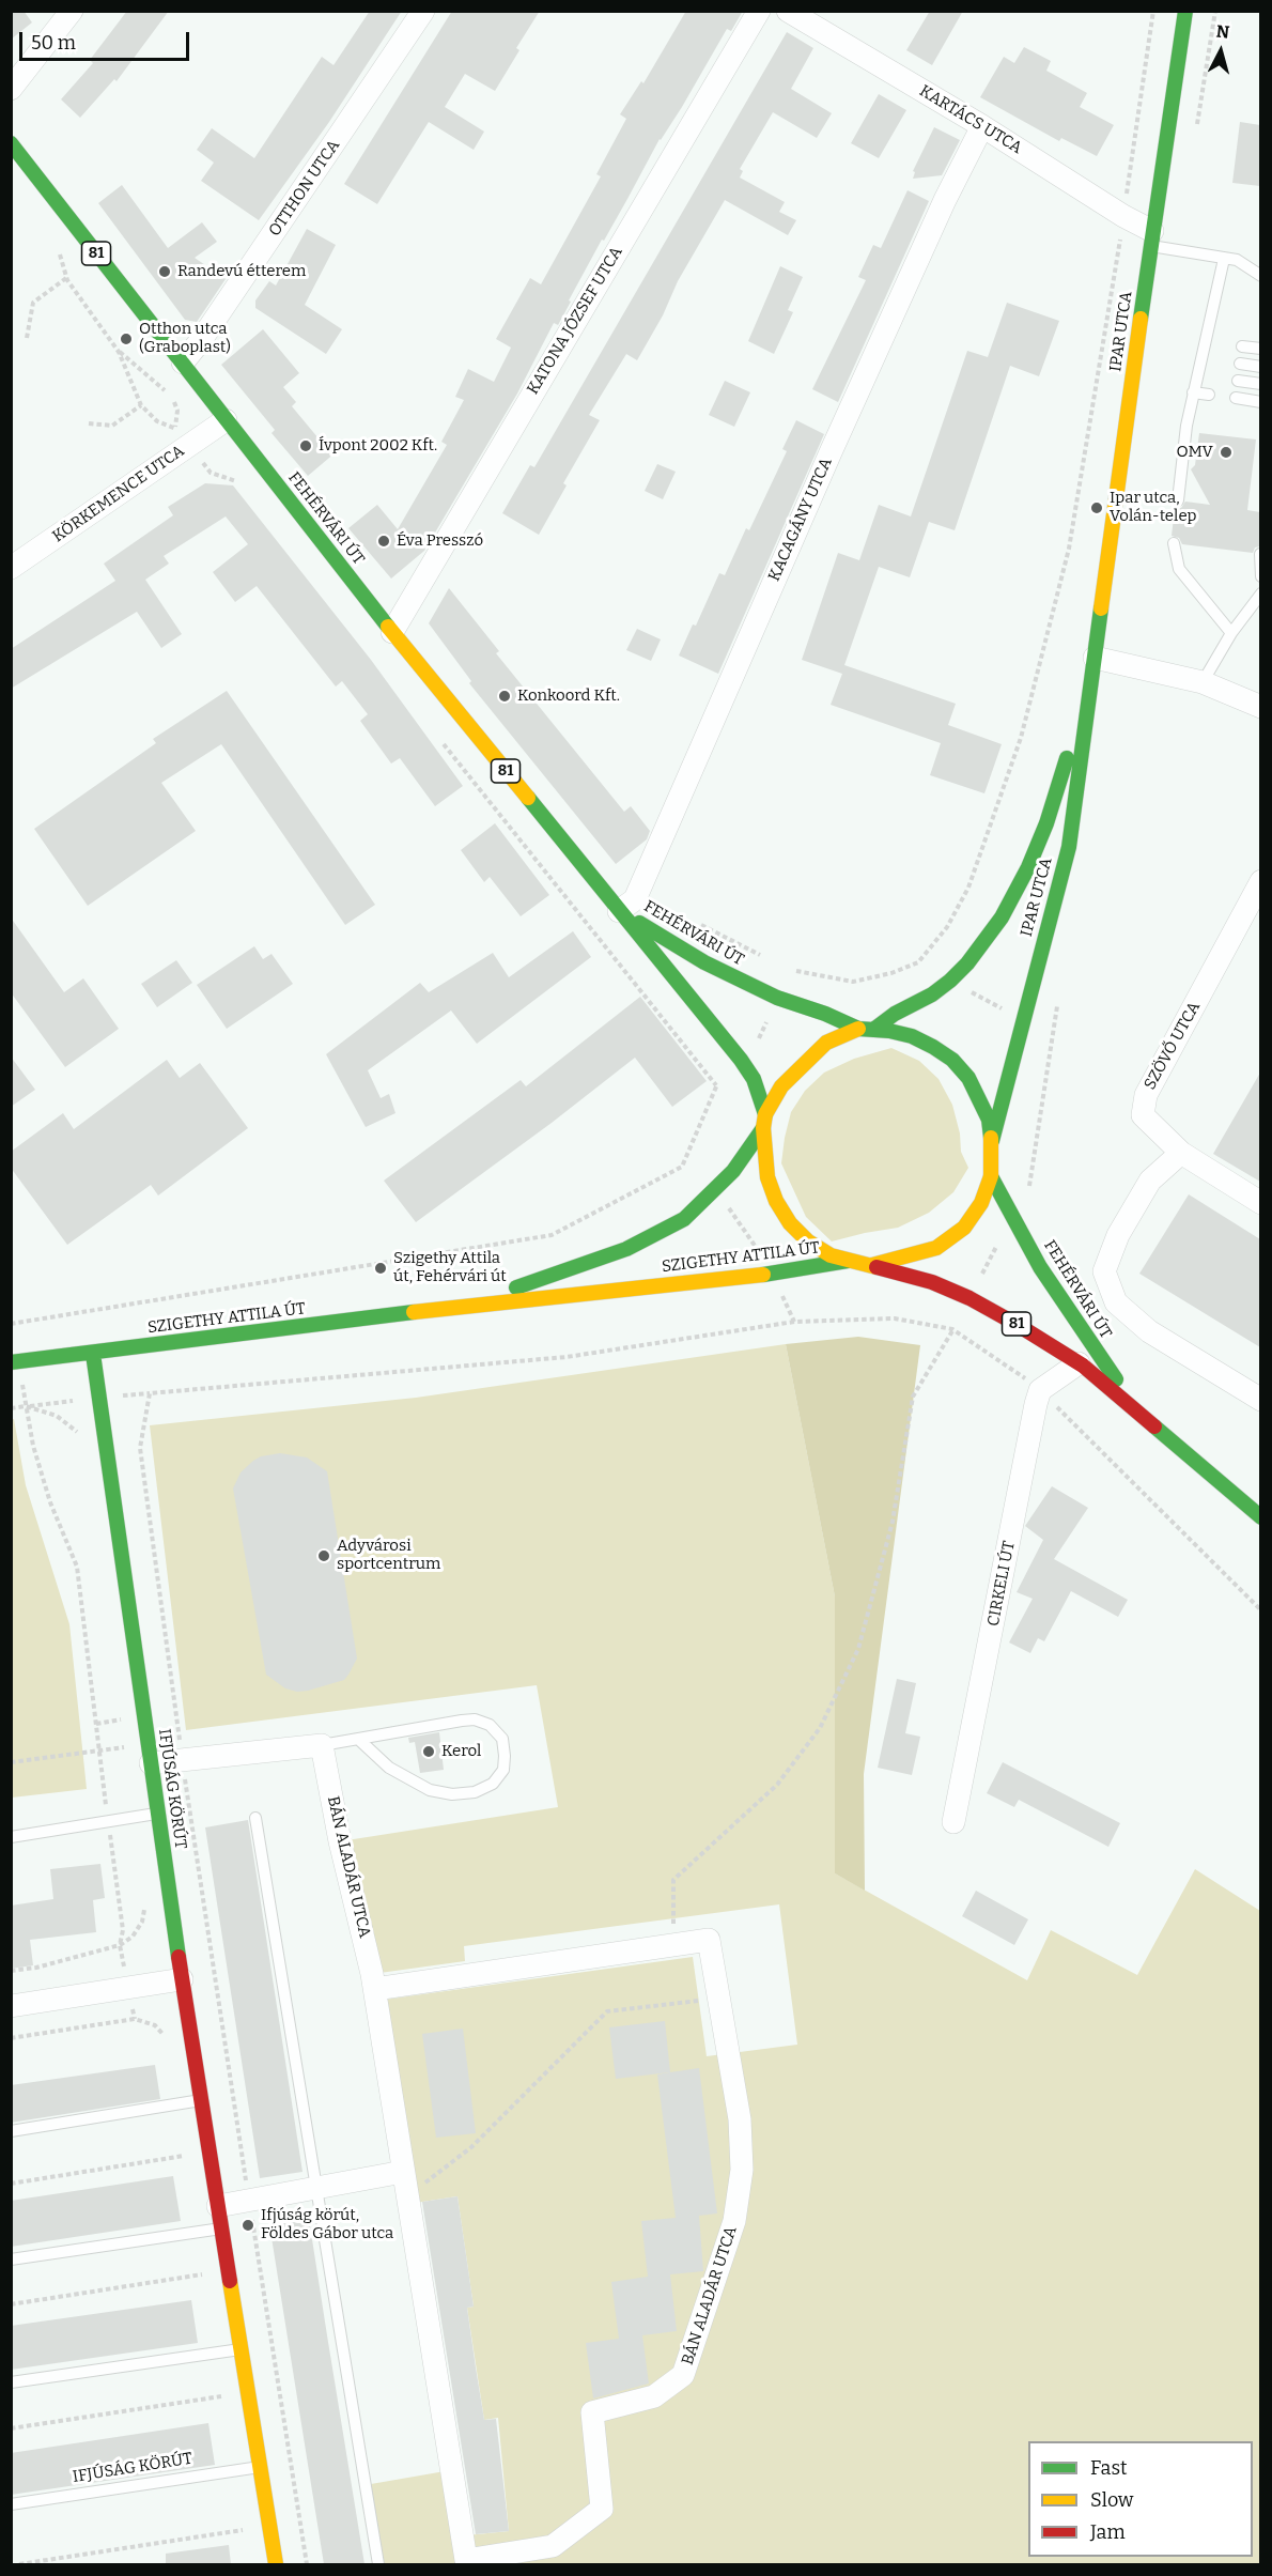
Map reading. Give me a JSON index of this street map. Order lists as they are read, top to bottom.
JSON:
{
  "streets": {
    "street": [
      "KARTÁCS UTCA",
      "OTTHON UTCA",
      "81",
      "KATONA JÓZSEF UTCA",
      "IPAR UTCA",
      "KÖRKEMENCE UTCA",
      "FEHÉRVÁRI ÚT",
      "KACAGÁNY UTCA",
      "SZÖVŐ UTCA",
      "SZIGETHY ATTILA ÚT",
      "CIRKELI ÚT",
      "IFJÚSÁG KÖRÚT",
      "BÁN ALADÁR UTCA"
    ]
  },
  "crossings": [
    ["KARTÁCS UTCA", "IPAR UTCA"],
    ["KARTÁCS UTCA", "KACAGÁNY UTCA"],
    ["OTTHON UTCA", "FEHÉRVÁRI ÚT"],
    ["KATONA JÓZSEF UTCA", "FEHÉRVÁRI ÚT"],
    ["IPAR UTCA", "FEHÉRVÁRI ÚT"],
    ["KÖRKEMENCE UTCA", "FEHÉRVÁRI ÚT"],
    ["FEHÉRVÁRI ÚT", "KACAGÁNY UTCA"],
    ["FEHÉRVÁRI ÚT", "SZIGETHY ATTILA ÚT"],
    ["SZIGETHY ATTILA ÚT", "IFJÚSÁG KÖRÚT"]
  ],
  "places": [
    "Randevú étterem",
    "Otthon utca (Graboplast)",
    "Ívpont 2002 Kft.",
    "OMV",
    "Ipar utca, Volán-telep",
    "Éva Presszó",
    "Konkoord Kft.",
    "Szigethy Attila út, Fehérvári út",
    "Adyvárosi sportcentrum",
    "Kerol",
    "Ifjúság körút, Földes Gábor utca"
  ],
  "legend": ["Fast", "Slow", "Jam"],
  "scale_bar": "50 m",
  "north": "top"
}
